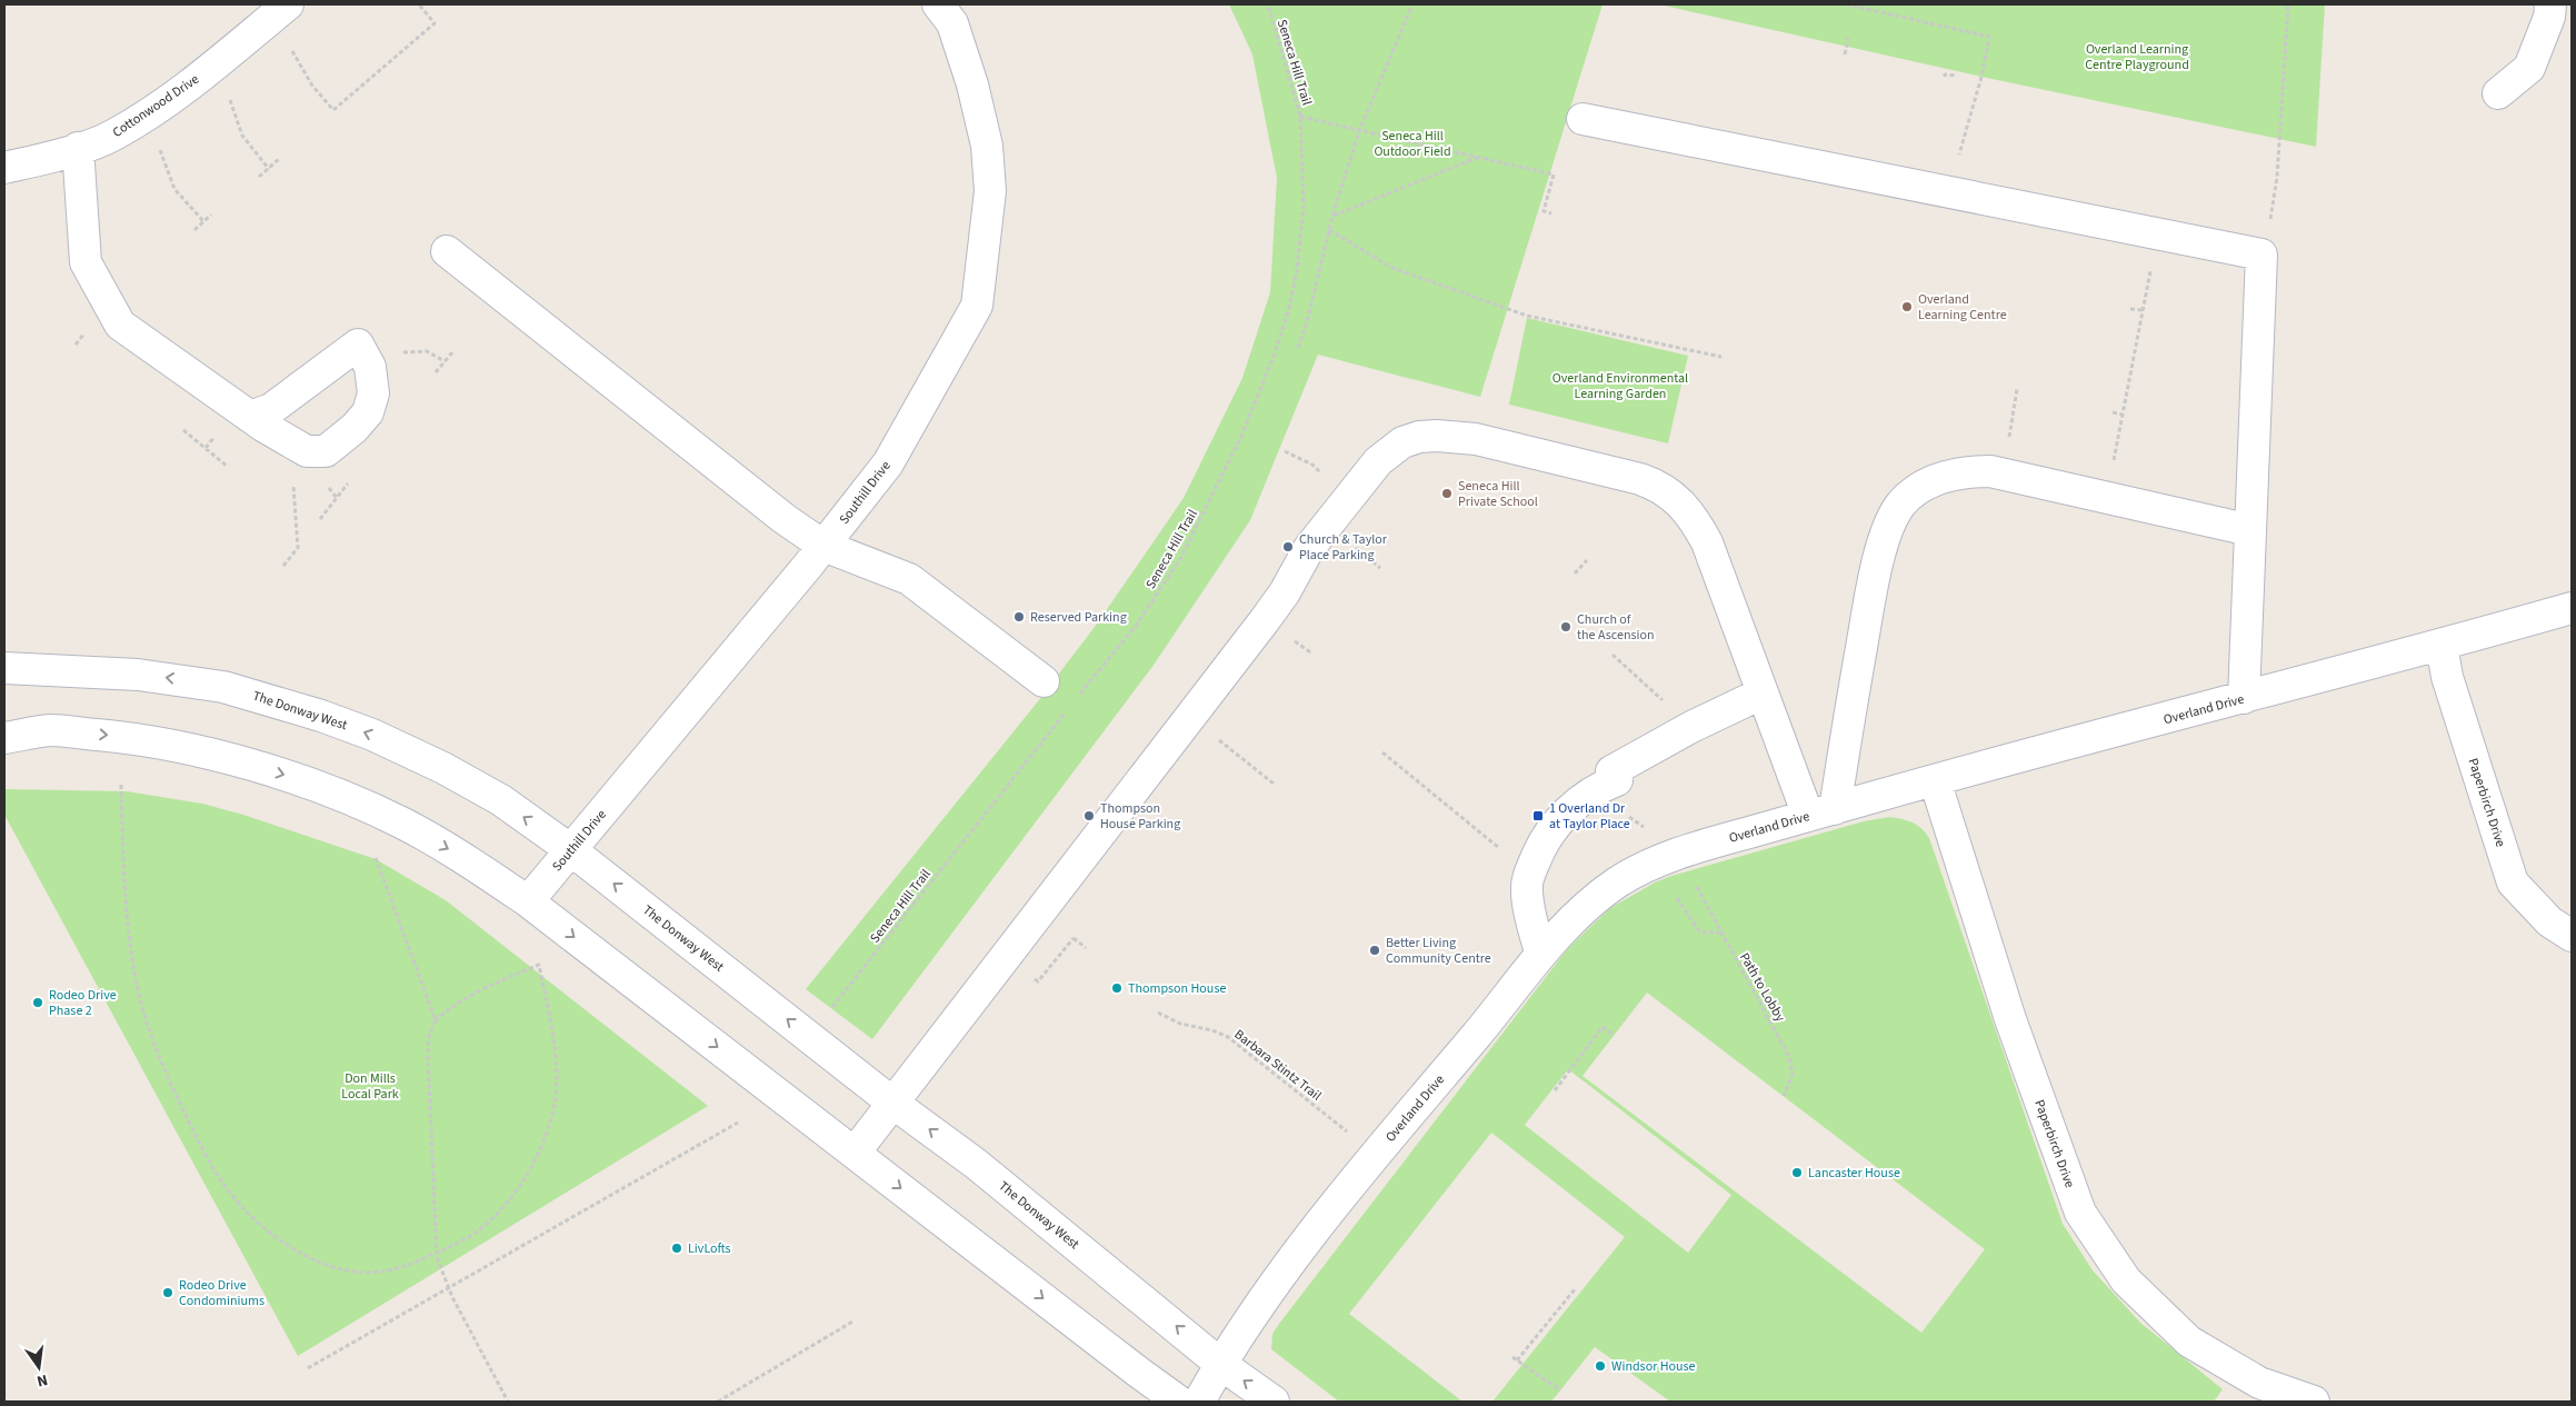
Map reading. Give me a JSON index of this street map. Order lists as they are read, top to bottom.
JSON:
{
  "streets": {
    "street": [
      "Cottonwood Drive",
      "Southill Drive",
      "Overland Drive",
      "The Donway West",
      "Paperbirch Drive"
    ],
    "path": ["Seneca Hill Trail", "Path to Lobby", "Barbara Stintz Trail"]
  },
  "crossings": [
    ["Southill Drive", "The Donway West"],
    ["Overland Drive", "The Donway West"],
    ["Overland Drive", "Paperbirch Drive"],
    ["Overland Drive", "Barbara Stintz Trail"]
  ],
  "parks": [
    "Overland Learning Centre Playground",
    "Seneca Hill Outdoor Field",
    "Overland Environmental Learning Garden",
    "Don Mills Local Park"
  ],
  "places": {
    "other": [
      "Overland Learning Centre",
      "Seneca Hill Private School",
      "Church & Taylor Place Parking",
      "Reserved Parking",
      "Church of the Ascension",
      "Thompson House Parking",
      "Better Living Community Centre",
      "Thompson House",
      "Rodeo Drive Phase 2",
      "Lancaster House",
      "LivLofts",
      "Rodeo Drive Condominiums",
      "Windsor House"
    ],
    "transit": ["1 Overland Dr at Taylor Place"]
  },
  "north": "bottom"
}
